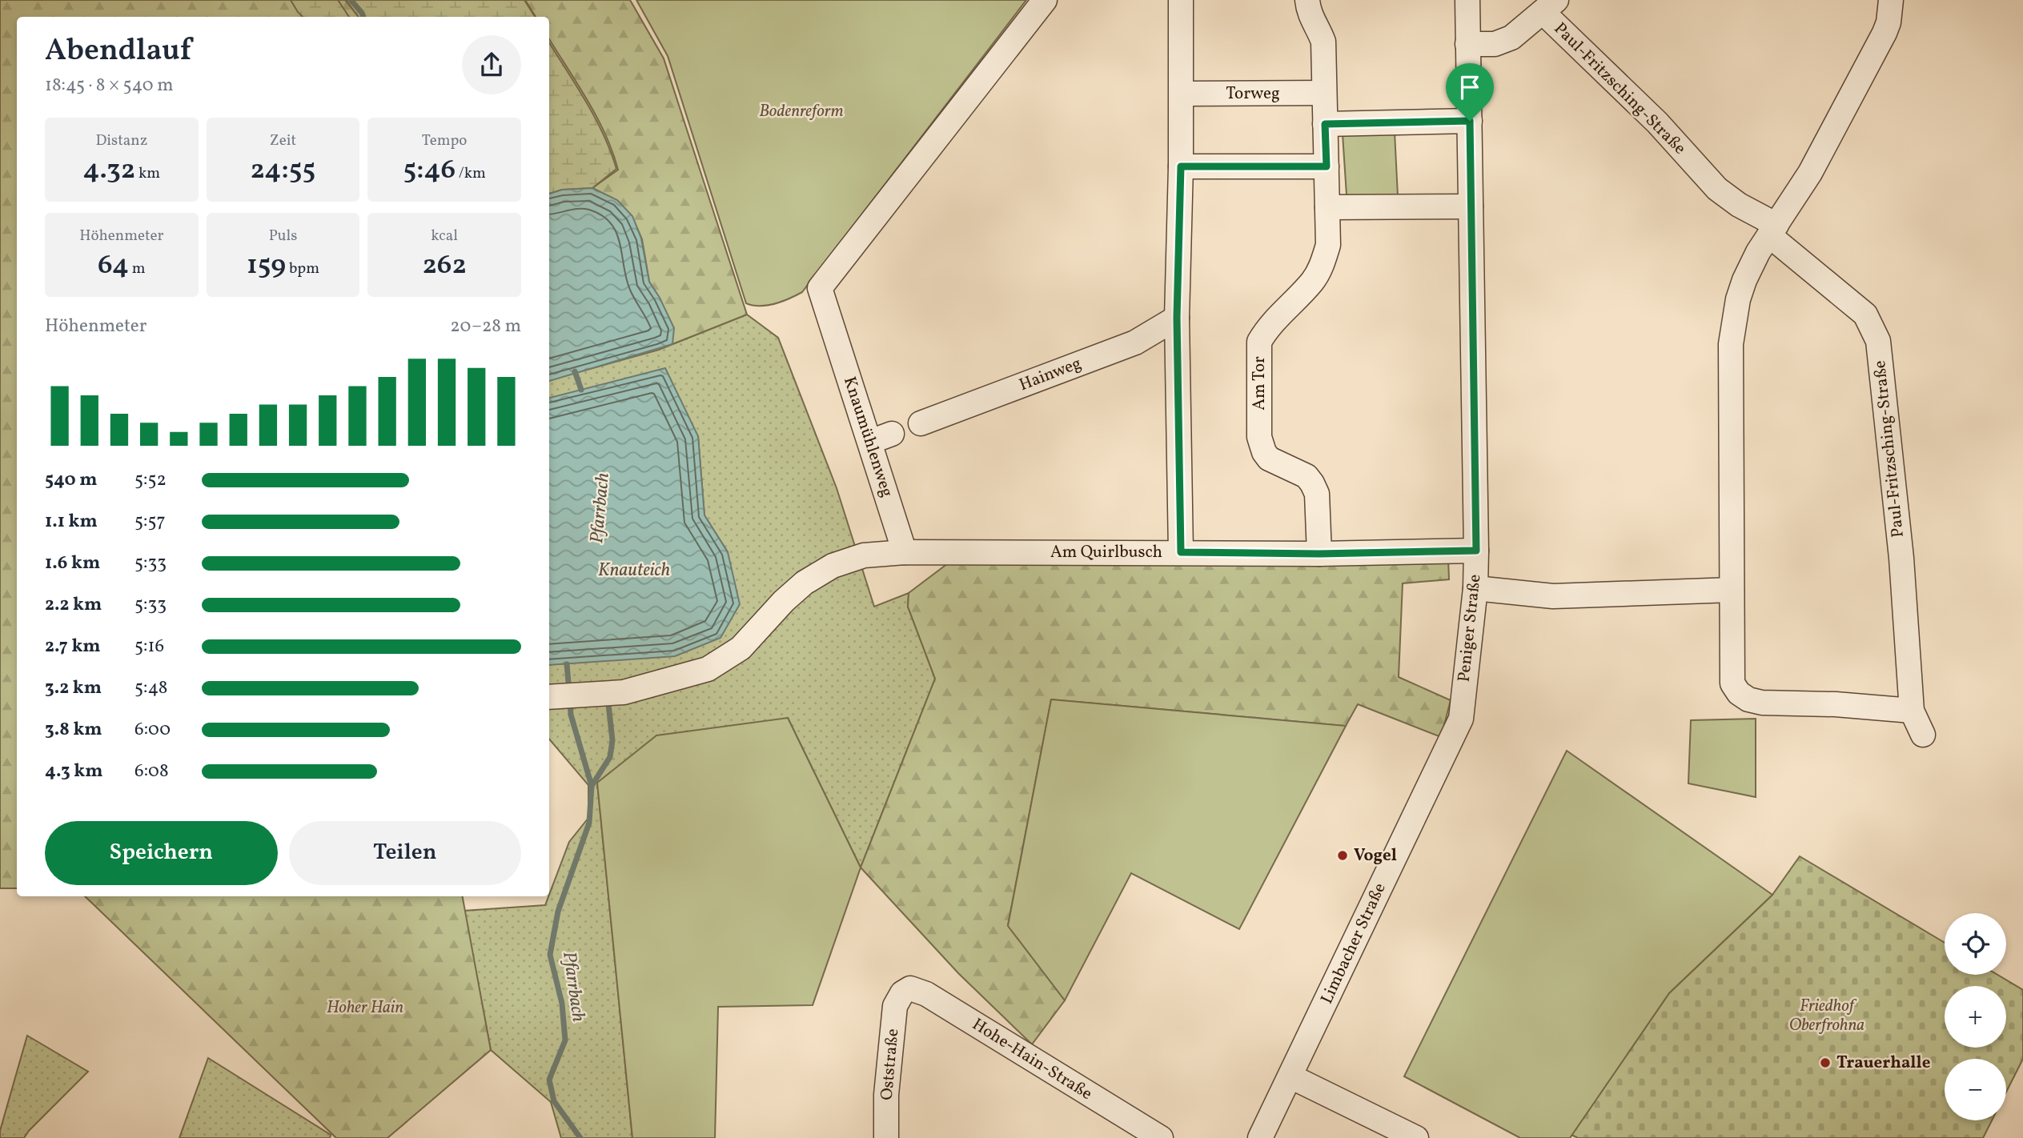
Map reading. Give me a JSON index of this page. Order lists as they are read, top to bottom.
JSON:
{
  "streets": {
    "street": [
      "Paul-Fritzsching-Straße",
      "Torweg",
      "Hainweg",
      "Am Tor",
      "Knaumühlenweg",
      "Am Quirlbusch",
      "Peniger Straße",
      "Limbacher Straße",
      "Hohe-Hain-Straße",
      "Oststraße"
    ]
  },
  "crossings": [
    ["Torweg", "Am Tor"],
    ["Am Tor", "Am Quirlbusch"],
    ["Knaumühlenweg", "Am Quirlbusch"],
    ["Am Quirlbusch", "Peniger Straße"],
    ["Peniger Straße", "Limbacher Straße"],
    ["Hohe-Hain-Straße", "Oststraße"]
  ],
  "water": ["Pfarrbach", "Knauteich"],
  "parks": ["Bodenreform", "Friedhof Oberfrohna", "Hoher Hain"],
  "places": ["Vogel", "Trauerhalle"],
  "page": {
    "heading": ["Abendlauf", "18:45 · 8 × 540 m"],
    "stats": [
      ["Distanz", "4.32 km"],
      ["Zeit", "24:55"],
      ["Tempo", "5:46 /km"],
      ["Höhenmeter", "64 m"],
      ["Puls", "159 bpm"],
      ["kcal", "262"]
    ],
    "chart": ["Höhenmeter", "20–28 m"],
    "list": [
      {
        "name": "540 m",
        "note": "5:52"
      },
      {
        "name": "1.1 km",
        "note": "5:57"
      },
      {
        "name": "1.6 km",
        "note": "5:33"
      },
      {
        "name": "2.2 km",
        "note": "5:33"
      },
      {
        "name": "2.7 km",
        "note": "5:16"
      },
      {
        "name": "3.2 km",
        "note": "5:48"
      },
      {
        "name": "3.8 km",
        "note": "6:00"
      },
      {
        "name": "4.3 km",
        "note": "6:08"
      }
    ],
    "buttons": ["Speichern", "Teilen"],
    "map_buttons": ["+", "−"]
  }
}
